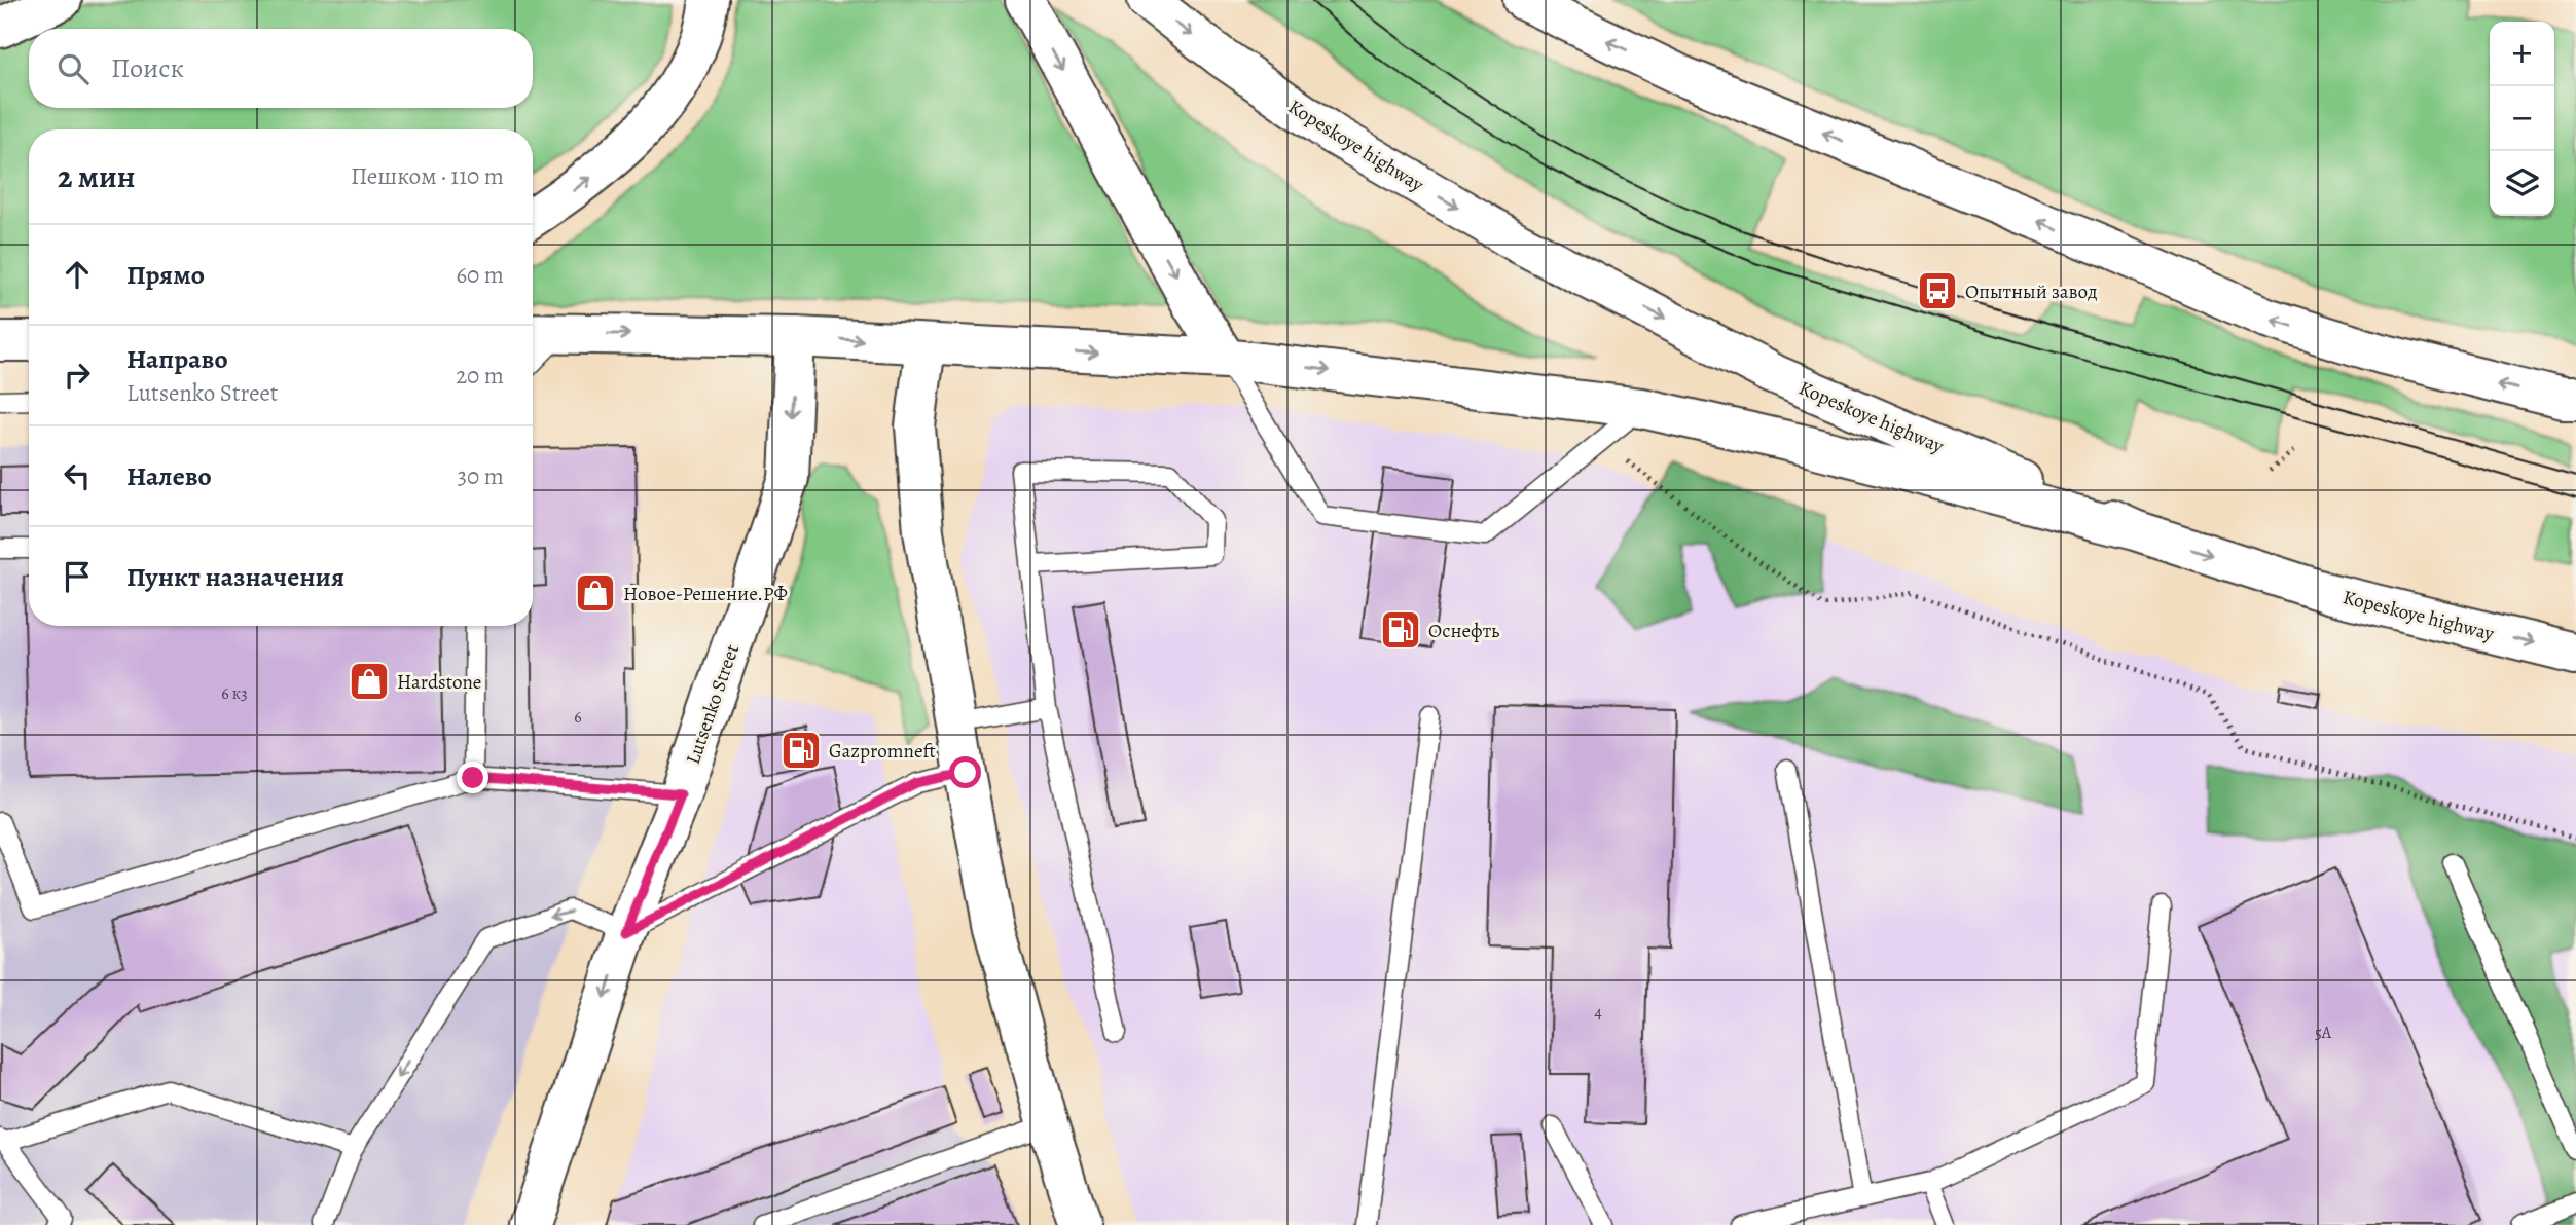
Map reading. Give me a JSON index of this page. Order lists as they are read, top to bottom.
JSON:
{
  "streets": {
    "main road": ["Kopeskoye highway", "Lutsenko Street"]
  },
  "places": {
    "bus stop": ["Опытный завод"],
    "shop": ["Новое-Решение.РФ", "Hardstone"],
    "fuel station": ["Оснефть", "Gazpromneft"]
  },
  "house_numbers": [
    "6 к3",
    "6",
    "4",
    "5А"
  ],
  "page": {
    "map_buttons": ["+", "−"],
    "search": "Поиск",
    "heading": ["2 мин", "Пешком · 110 m"],
    "list": [
      ["Прямо", "60 m"],
      ["Направо", "Lutsenko Street", "20 m"],
      ["Налево", "30 m"],
      "Пункт назначения"
    ]
  }
}
